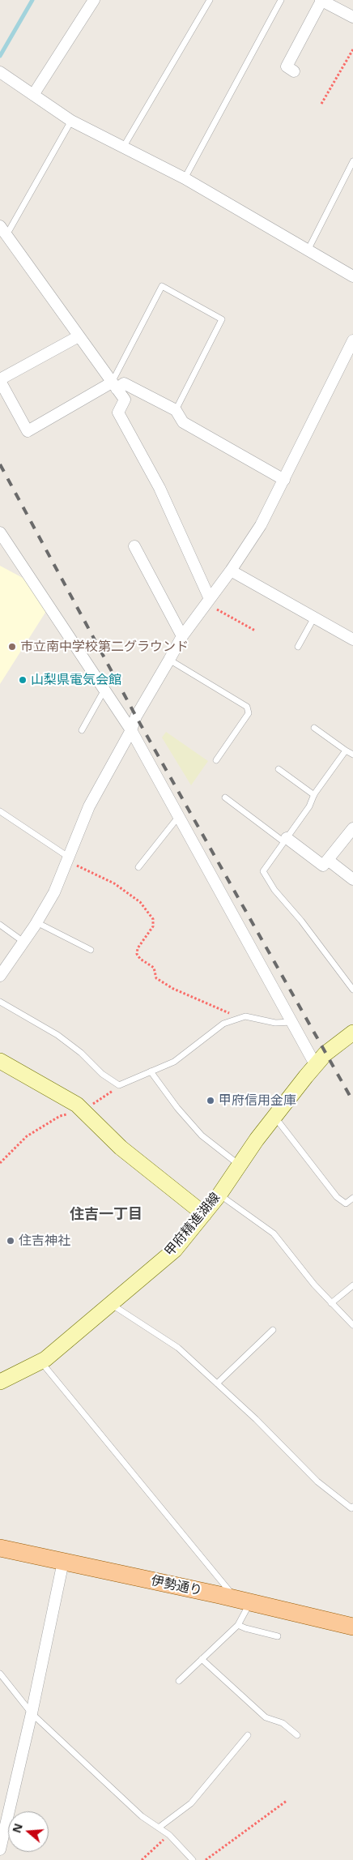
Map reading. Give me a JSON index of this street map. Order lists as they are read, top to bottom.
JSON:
{
  "streets": {
    "main road": ["甲府精進湖線", "伊勢通り"]
  },
  "districts": ["住吉一丁目"],
  "places": [
    "市立南中学校第二グラウンド",
    "山梨県電気会館",
    "甲府信用金庫",
    "住吉神社"
  ],
  "north": "left"
}
